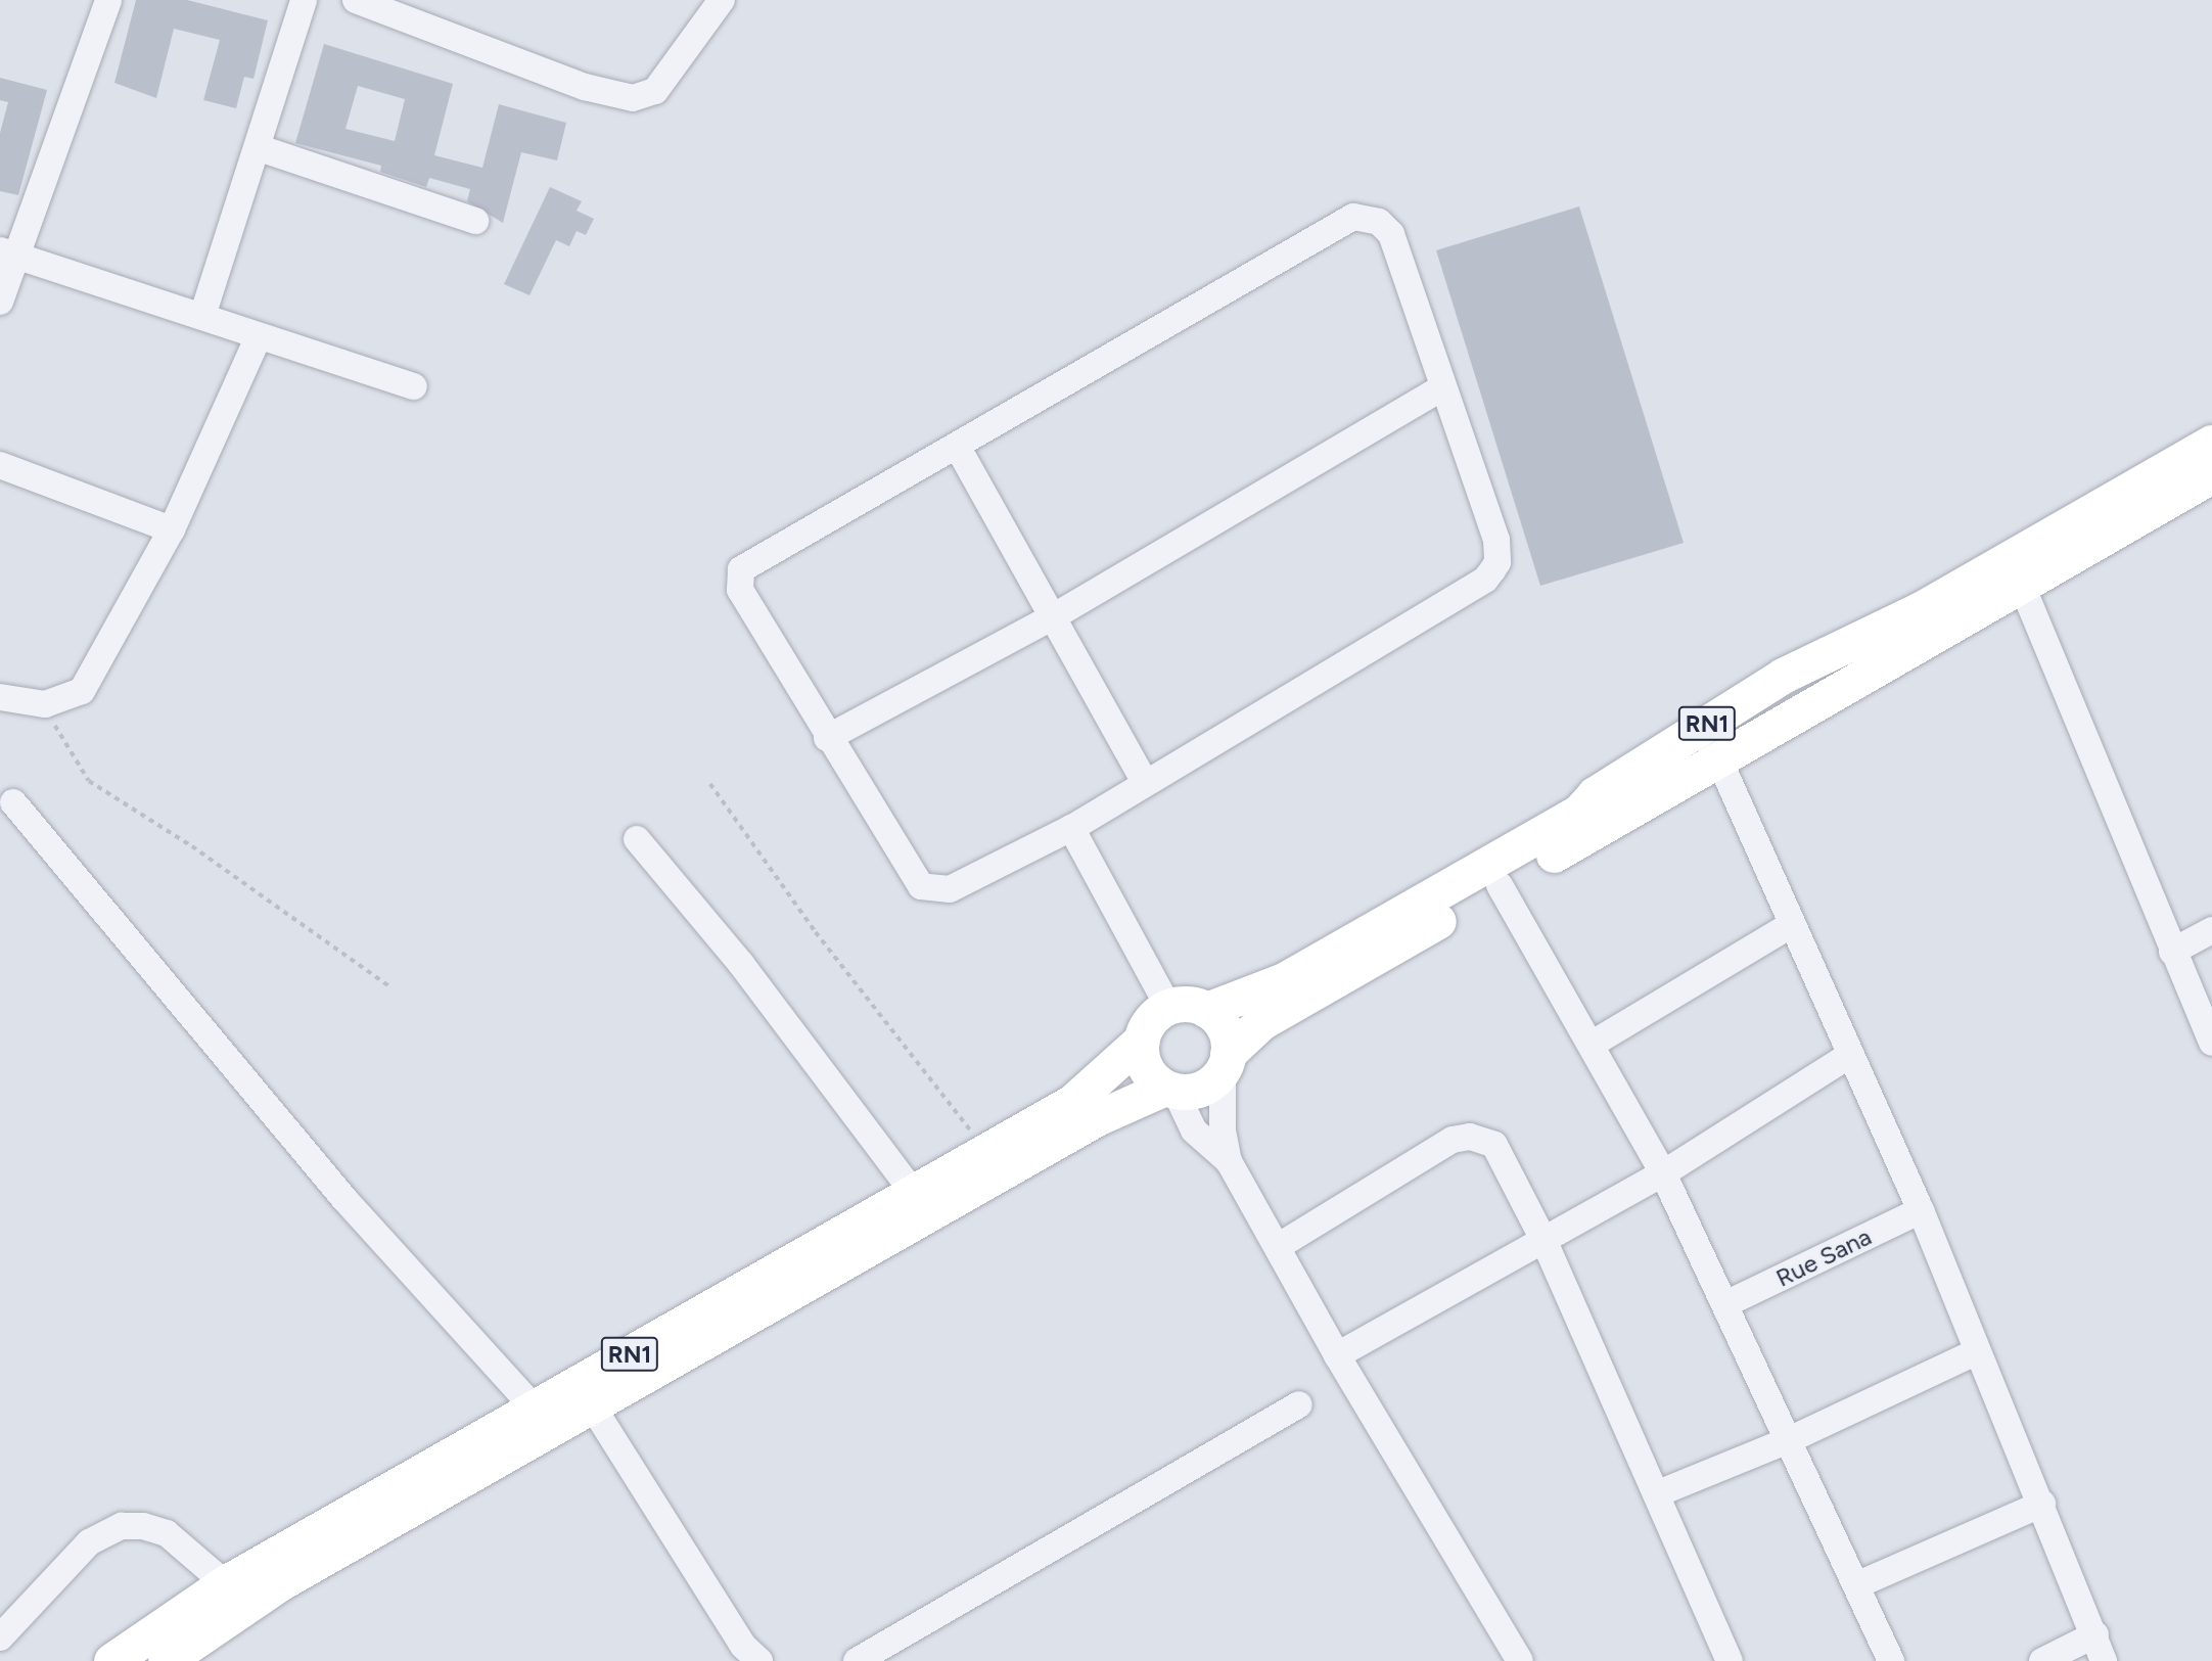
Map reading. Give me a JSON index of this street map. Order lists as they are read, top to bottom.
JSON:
{
  "streets": {
    "main road": ["RN1"],
    "street": ["Rue Sana"]
  }
}
